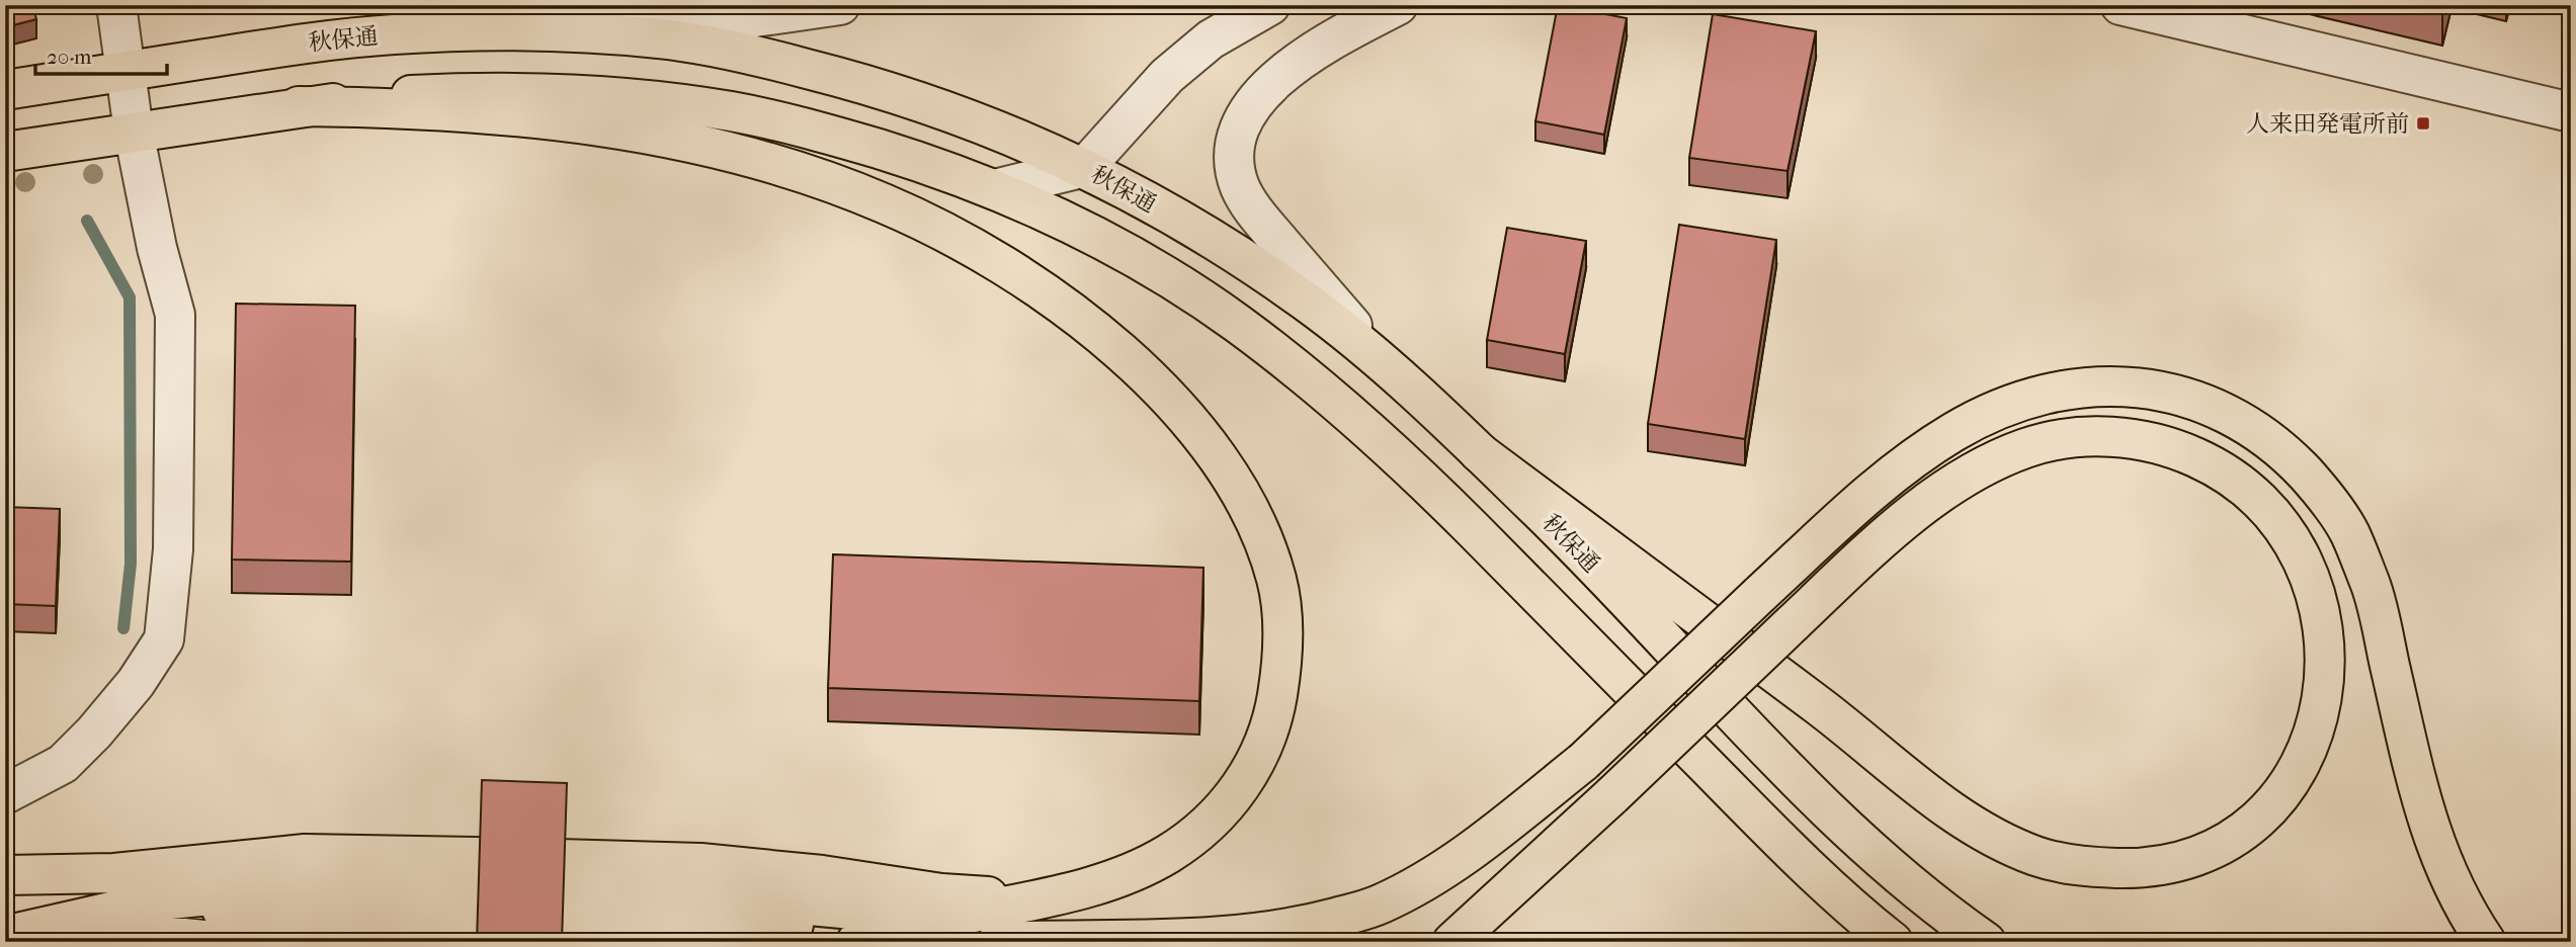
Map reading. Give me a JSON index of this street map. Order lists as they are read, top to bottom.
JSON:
{
  "streets": {
    "highway": ["秋保通"]
  },
  "places": {
    "transit": ["人来田発電所前"]
  },
  "scale_bar": "20 m"
}
